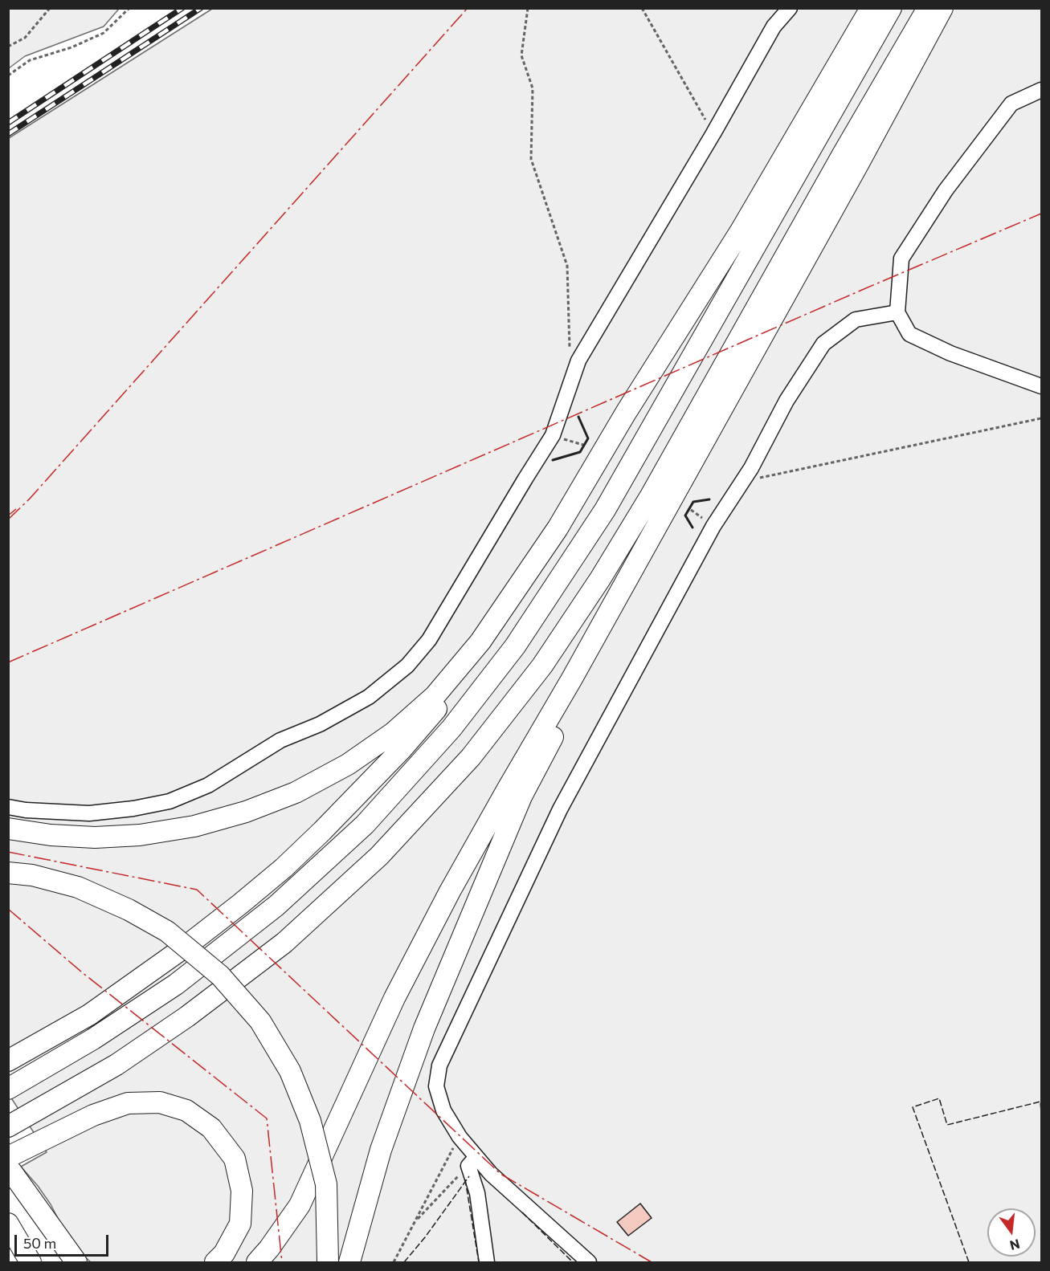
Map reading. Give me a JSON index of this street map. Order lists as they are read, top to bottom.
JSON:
{
  "scale_bar": "50 m",
  "north": "bottom"
}
